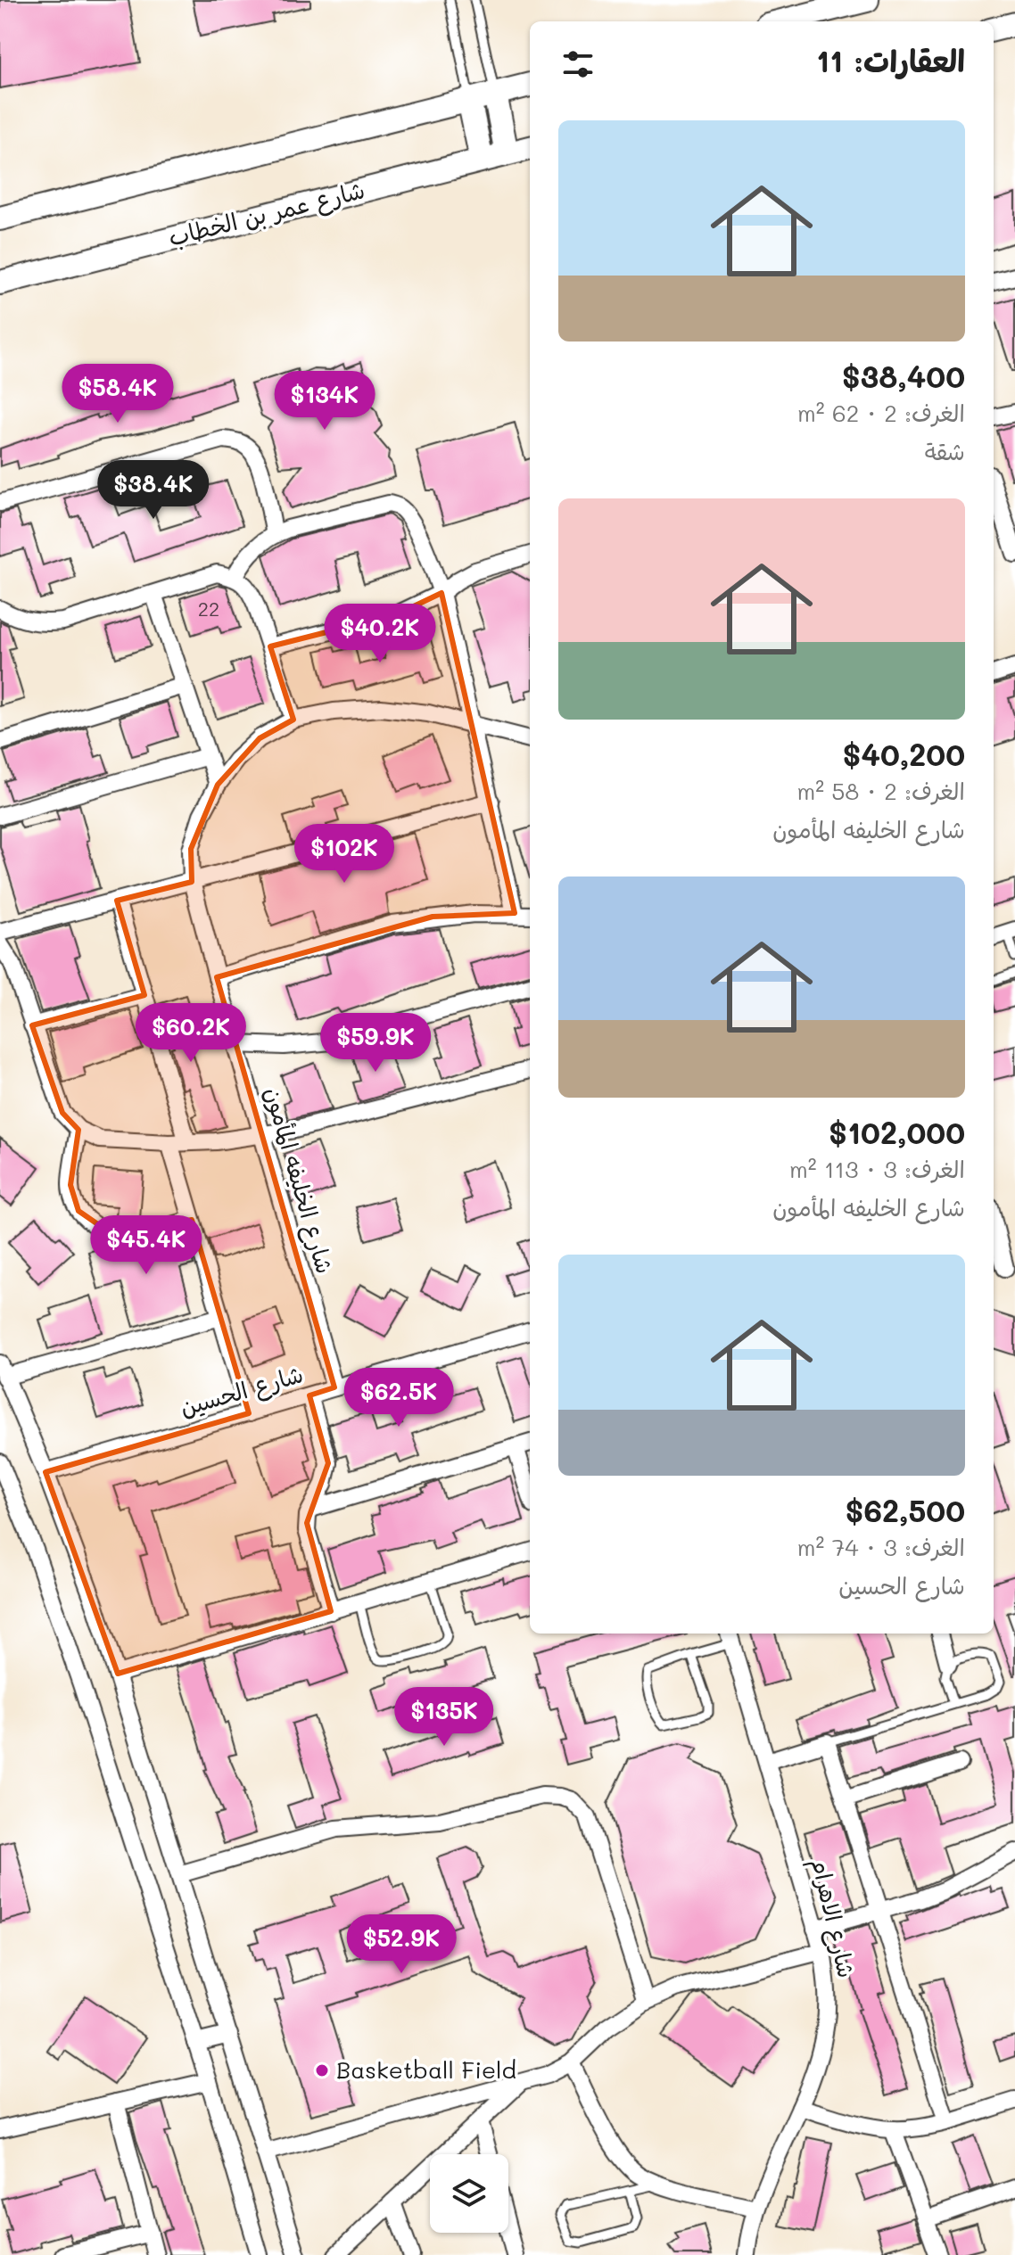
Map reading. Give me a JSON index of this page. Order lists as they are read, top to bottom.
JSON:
{
  "streets": {
    "street": [
      "شارع عمر بن الخطاب",
      "شارع الخليفه المأمون",
      "شارع الحسين",
      "شارع الاهرام"
    ]
  },
  "crossings": [
    ["شارع الخليفه المأمون", "شارع الحسين"]
  ],
  "places": ["Basketball Field"],
  "house_numbers": ["22"],
  "page": {
    "heading": "العقارات: 11",
    "list": [
      {
        "name": "$38,400",
        "note": "الغرف: 2 · 62 m² · شقة"
      },
      {
        "name": "$40,200",
        "note": "الغرف: 2 · 58 m² · شارع الخليفه المأمون"
      },
      {
        "name": "$102,000",
        "note": "الغرف: 3 · 113 m² · شارع الخليفه المأمون"
      },
      {
        "name": "$62,500",
        "note": "الغرف: 3 · 74 m² · شارع الحسين"
      }
    ],
    "price": [
      "$58.4K",
      "$134K",
      "$38.4K",
      "$40.2K",
      "$102K",
      "$60.2K",
      "$59.9K",
      "$45.4K",
      "$62.5K",
      "$135K",
      "$52.9K"
    ]
  }
}
